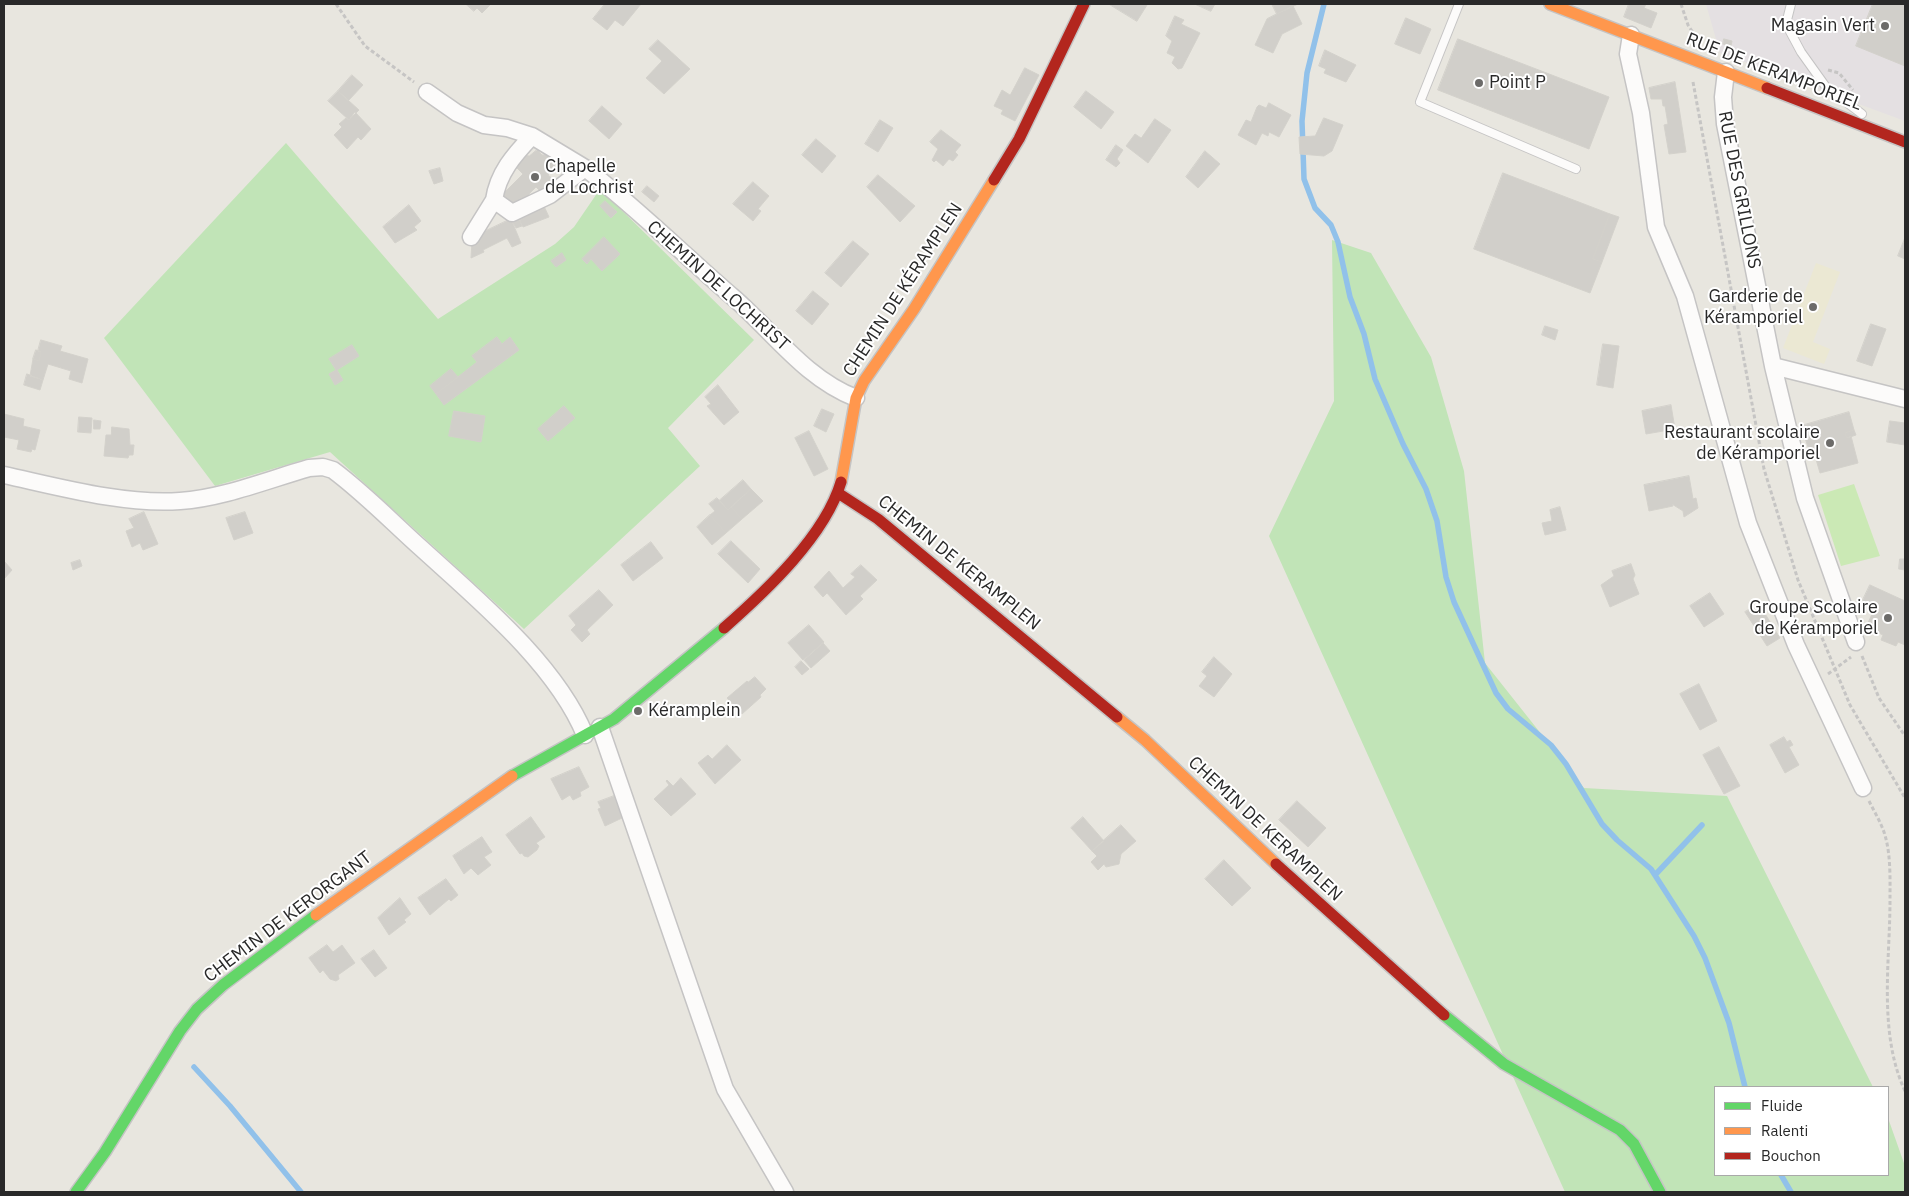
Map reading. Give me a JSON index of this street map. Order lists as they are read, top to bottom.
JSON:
{
  "streets": {
    "street": [
      "RUE DE KERAMPORIEL",
      "RUE DES GRILLONS",
      "CHEMIN DE LOCHRIST",
      "CHEMIN DE KÉRAMPLEN",
      "CHEMIN DE KERAMPLEN",
      "CHEMIN DE KERORGANT"
    ]
  },
  "crossings": [
    ["RUE DE KERAMPORIEL", "RUE DES GRILLONS"],
    ["CHEMIN DE LOCHRIST", "CHEMIN DE KÉRAMPLEN"],
    ["CHEMIN DE KÉRAMPLEN", "CHEMIN DE KERAMPLEN"]
  ],
  "places": [
    "Magasin Vert",
    "Point P",
    "Chapelle de Lochrist",
    "Garderie de Kéramporiel",
    "Restaurant scolaire de Kéramporiel",
    "Groupe Scolaire de Kéramporiel",
    "Kéramplein"
  ],
  "legend": ["Fluide", "Ralenti", "Bouchon"]
}
